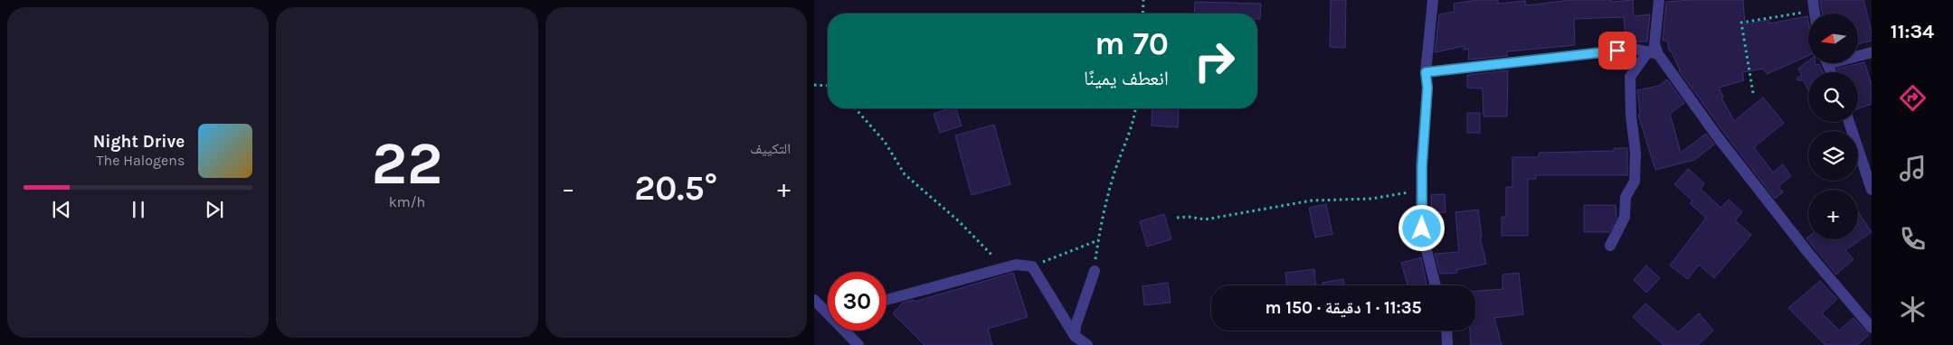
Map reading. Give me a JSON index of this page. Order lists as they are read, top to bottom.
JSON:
{
  "north": "left",
  "page": {
    "tabs": "11:34",
    "tile": [
      "التكييف",
      ["22", "km/h"]
    ],
    "map_buttons": "+",
    "turn": ["70 m", "انعطف يمينًا"],
    "song": ["Night Drive", "The Halogens"],
    "heat": ["−", "20.5°", "+"],
    "limit": "30",
    "trip": "11:35 · 1 دقيقة · 150 m"
  }
}
